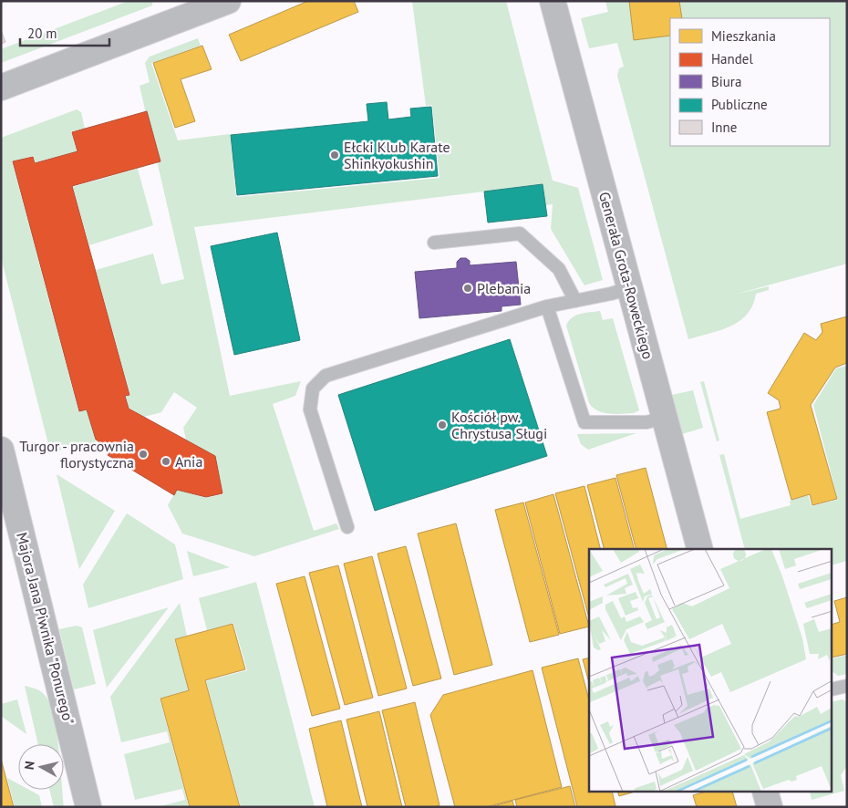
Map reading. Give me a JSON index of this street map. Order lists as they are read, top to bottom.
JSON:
{
  "streets": {
    "street": ["Generała Grota-Roweckiego", "Majora Jana Piwnika \"Ponurego\""]
  },
  "places": [
    "Ełcki Klub Karate Shinkyokushin",
    "Plebania",
    "Kościół pw. Chrystusa Sługi",
    "Turgor - pracownia florystyczna",
    "Ania"
  ],
  "legend": [
    "Mieszkania",
    "Handel",
    "Biura",
    "Publiczne",
    "Inne"
  ],
  "scale_bar": "20 m",
  "north": "left"
}
